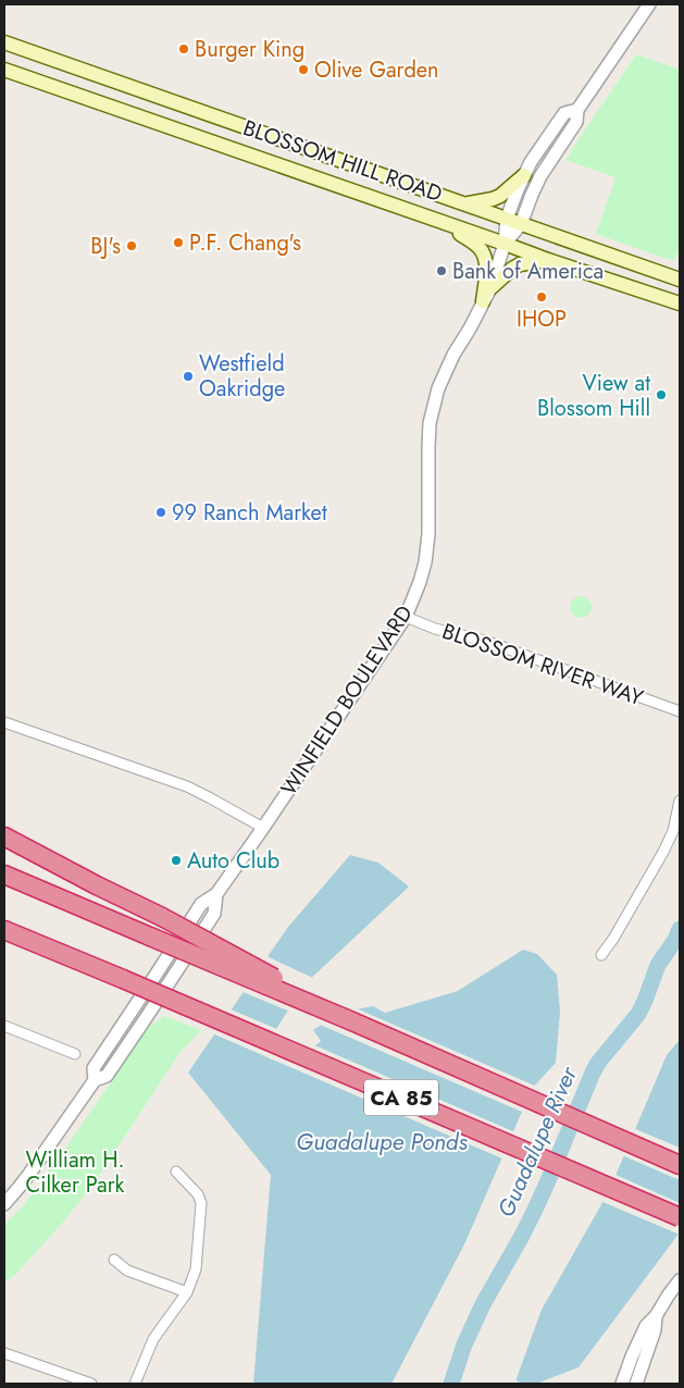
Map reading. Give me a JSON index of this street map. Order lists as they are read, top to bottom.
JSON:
{
  "streets": {
    "highway": ["CA 85"],
    "main road": ["BLOSSOM HILL ROAD"],
    "street": ["BLOSSOM RIVER WAY", "WINFIELD BOULEVARD"]
  },
  "crossings": [
    ["BLOSSOM HILL ROAD", "WINFIELD BOULEVARD"],
    ["BLOSSOM RIVER WAY", "WINFIELD BOULEVARD"]
  ],
  "water": ["Guadalupe Ponds", "Guadalupe River"],
  "parks": ["William H. Cilker Park"],
  "places": [
    "Burger King",
    "Olive Garden",
    "P.F. Chang's",
    "BJ's",
    "Bank of America",
    "IHOP",
    "Westfield Oakridge",
    "View at Blossom Hill",
    "99 Ranch Market",
    "Auto Club"
  ]
}
